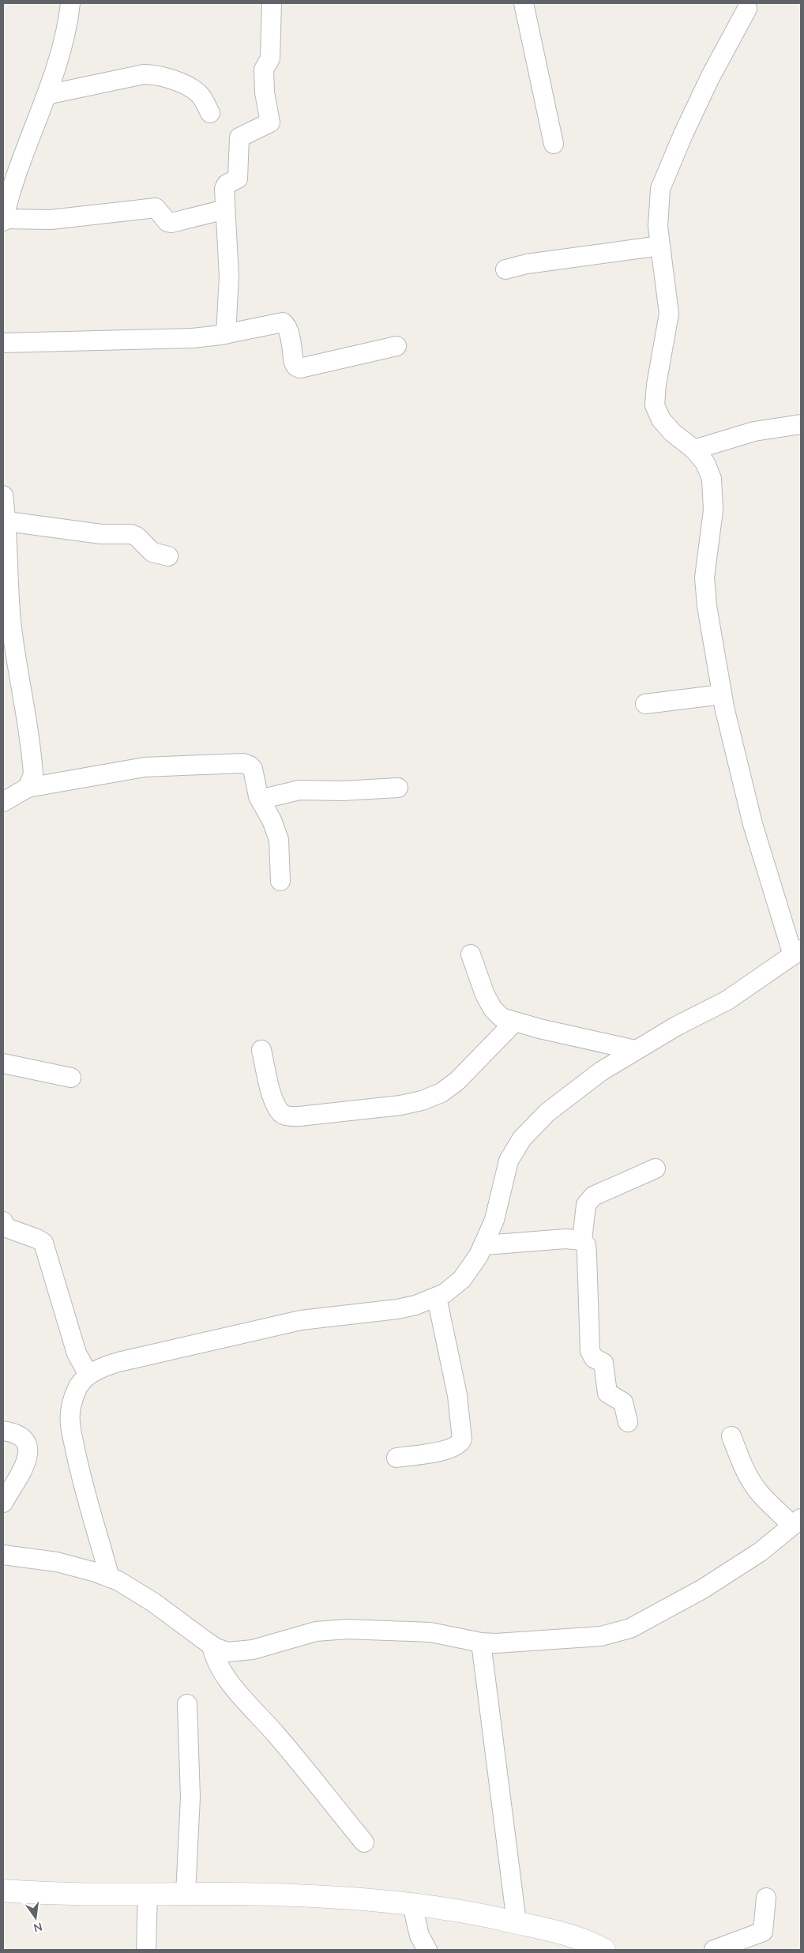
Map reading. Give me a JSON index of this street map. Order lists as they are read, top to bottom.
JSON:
{
  "north": "bottom"
}
